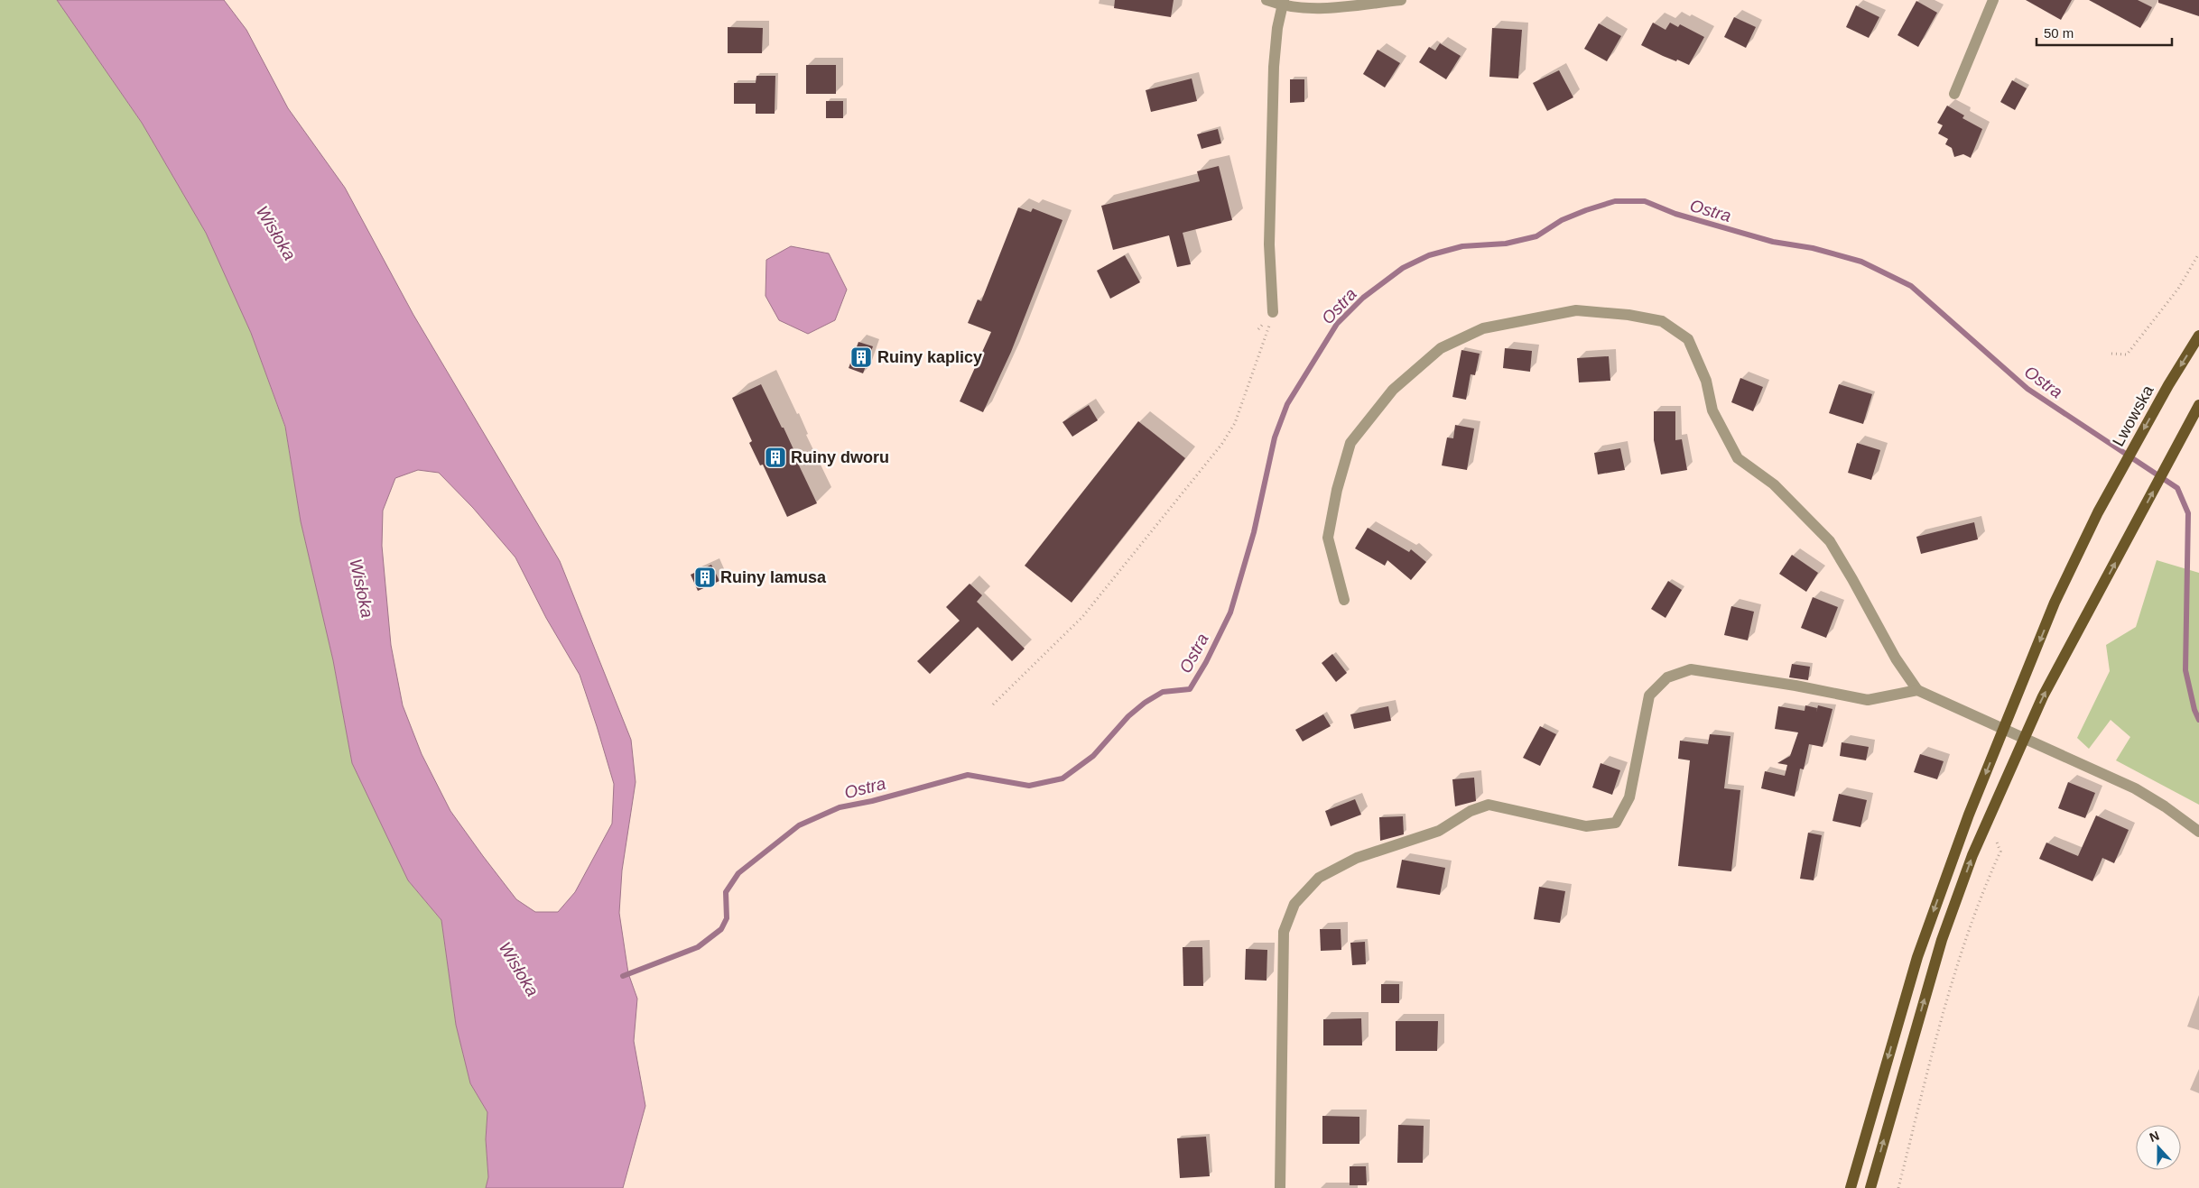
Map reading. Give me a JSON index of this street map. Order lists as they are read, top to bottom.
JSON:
{
  "streets": {
    "main road": ["Lwowska"]
  },
  "water": ["Ostra", "Wisłoka"],
  "places": {
    "building": ["Ruiny kaplicy", "Ruiny dworu", "Ruiny lamusa"]
  },
  "scale_bar": "50 m",
  "north": "top"
}
